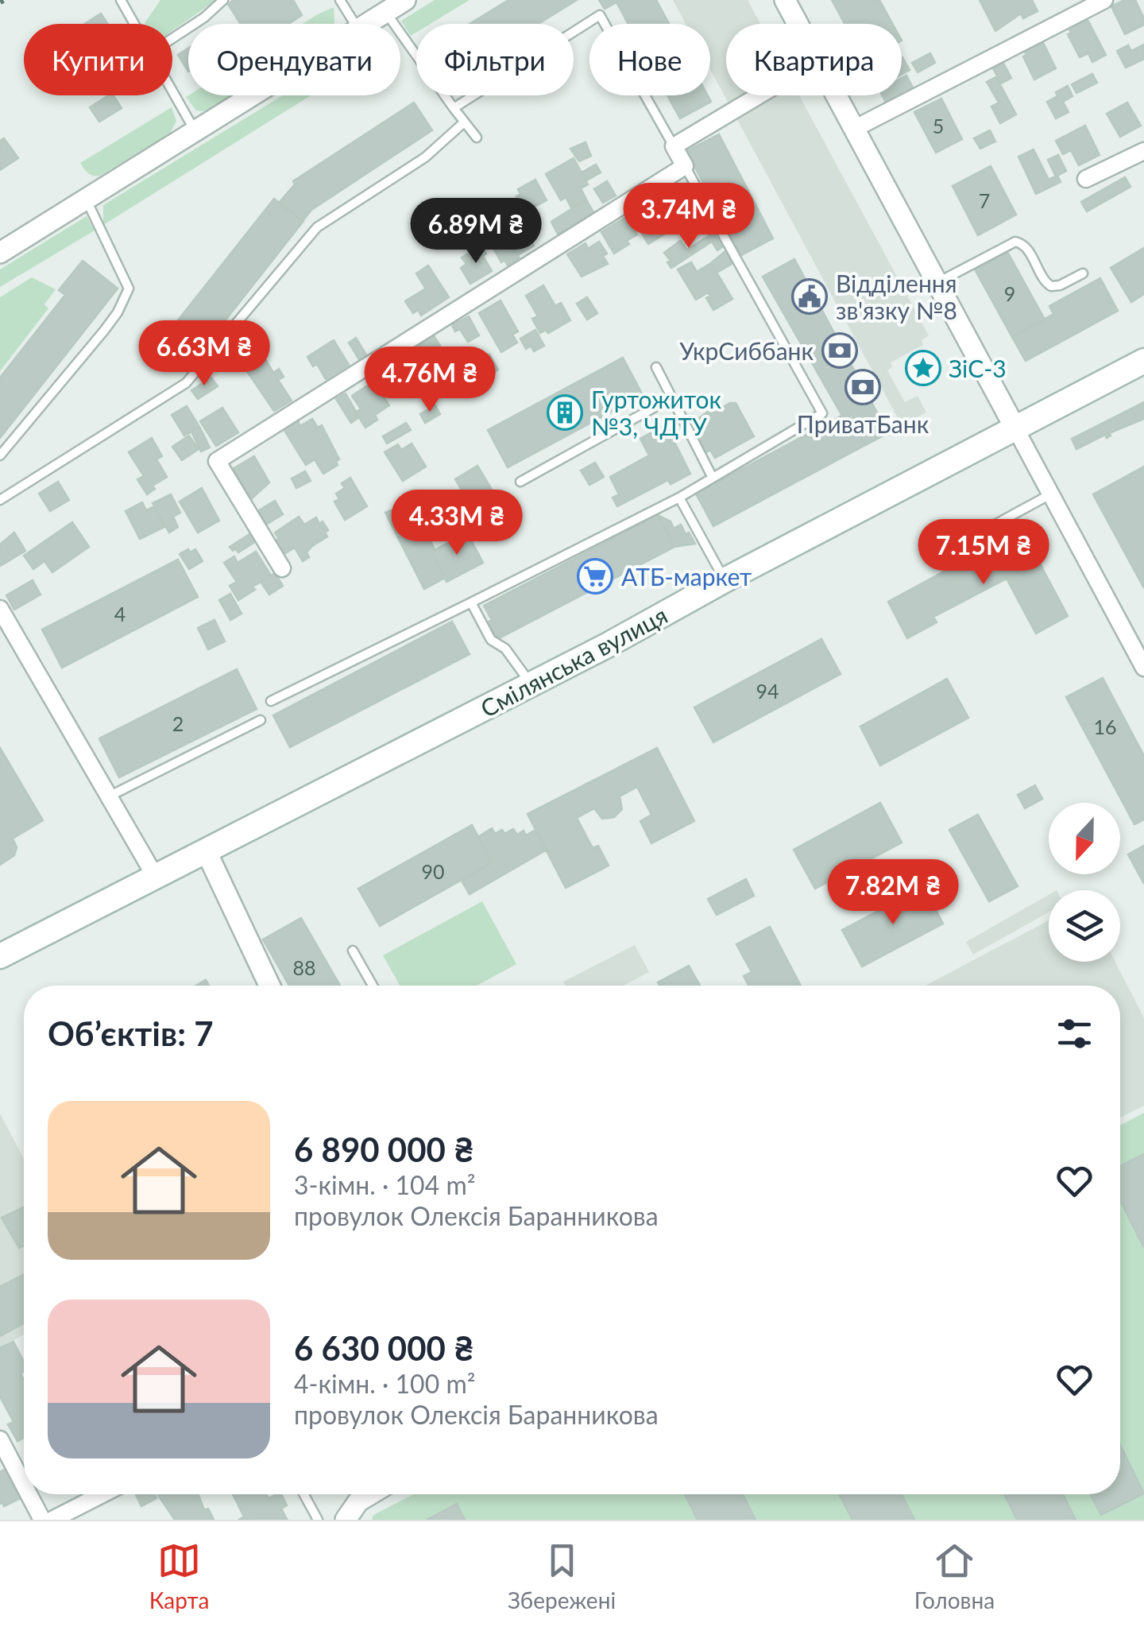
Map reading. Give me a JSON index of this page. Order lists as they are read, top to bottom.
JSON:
{
  "streets": {
    "main road": ["Смілянська вулиця"]
  },
  "places": {
    "public building": ["Відділення зв'язку №8"],
    "bank": ["УкрСиббанк", "ПриватБанк"],
    "place": ["ЗіС-3"],
    "building": ["Гуртожиток №3, ЧДТУ"],
    "supermarket": ["АТБ-маркет"]
  },
  "house_numbers": [
    "5",
    "7",
    "9",
    "4",
    "94",
    "2",
    "16",
    "90",
    "88"
  ],
  "north": "bottom",
  "page": {
    "chip": [
      "Купити",
      "Орендувати",
      "Фільтри",
      "Нове",
      "Квартира"
    ],
    "price": [
      "3.74M ₴",
      "6.89M ₴",
      "6.63M ₴",
      "4.76M ₴",
      "4.33M ₴",
      "7.15M ₴",
      "7.82M ₴"
    ],
    "heading": "Об’єктів: 7",
    "list": [
      {
        "name": "6 890 000 ₴",
        "note": "3-кімн. · 104 m² · провулок Олексія Баранникова"
      },
      {
        "name": "6 630 000 ₴",
        "note": "4-кімн. · 100 m² · провулок Олексія Баранникова"
      }
    ],
    "tabs": ["Карта", "Збережені", "Головна"]
  }
}
